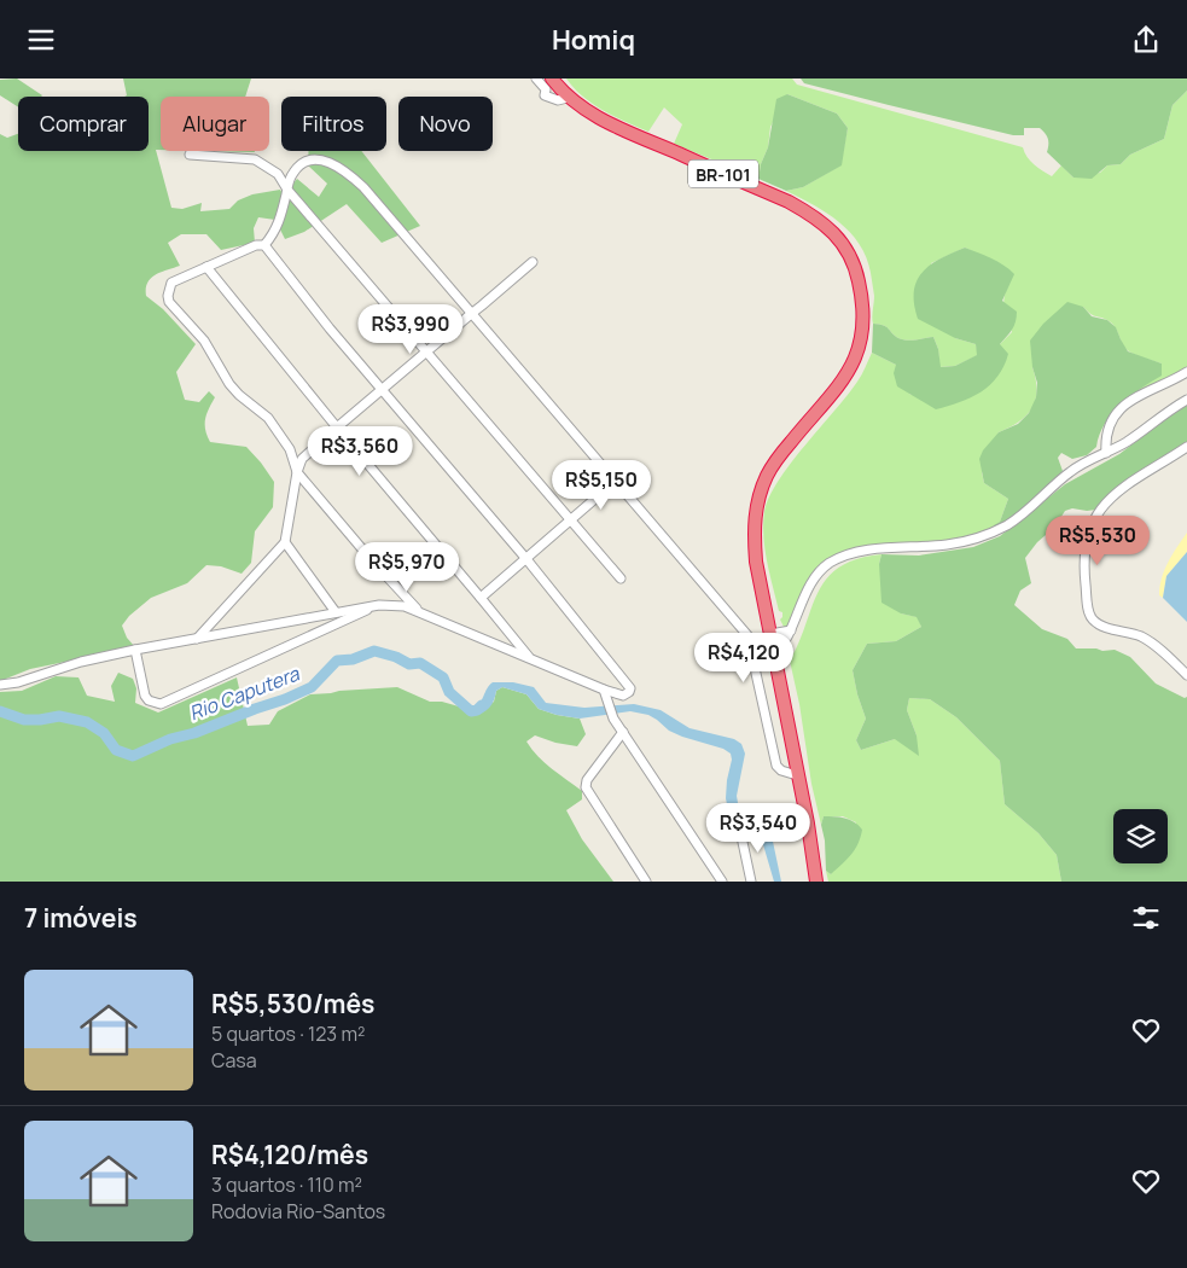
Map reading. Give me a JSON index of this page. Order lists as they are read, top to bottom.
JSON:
{
  "streets": {
    "highway": ["BR-101"]
  },
  "water": ["Rio Caputera"],
  "page": {
    "header": "Homiq",
    "chip": [
      "Comprar",
      "Alugar",
      "Filtros",
      "Novo"
    ],
    "price": [
      "R$3,990",
      "R$3,560",
      "R$5,150",
      "R$5,530",
      "R$5,970",
      "R$4,120",
      "R$3,540"
    ],
    "heading": "7 imóveis",
    "list": [
      {
        "name": "R$5,530/mês",
        "note": "5 quartos · 123 m² · Casa"
      },
      {
        "name": "R$4,120/mês",
        "note": "3 quartos · 110 m² · Rodovia Rio-Santos"
      }
    ]
  }
}
